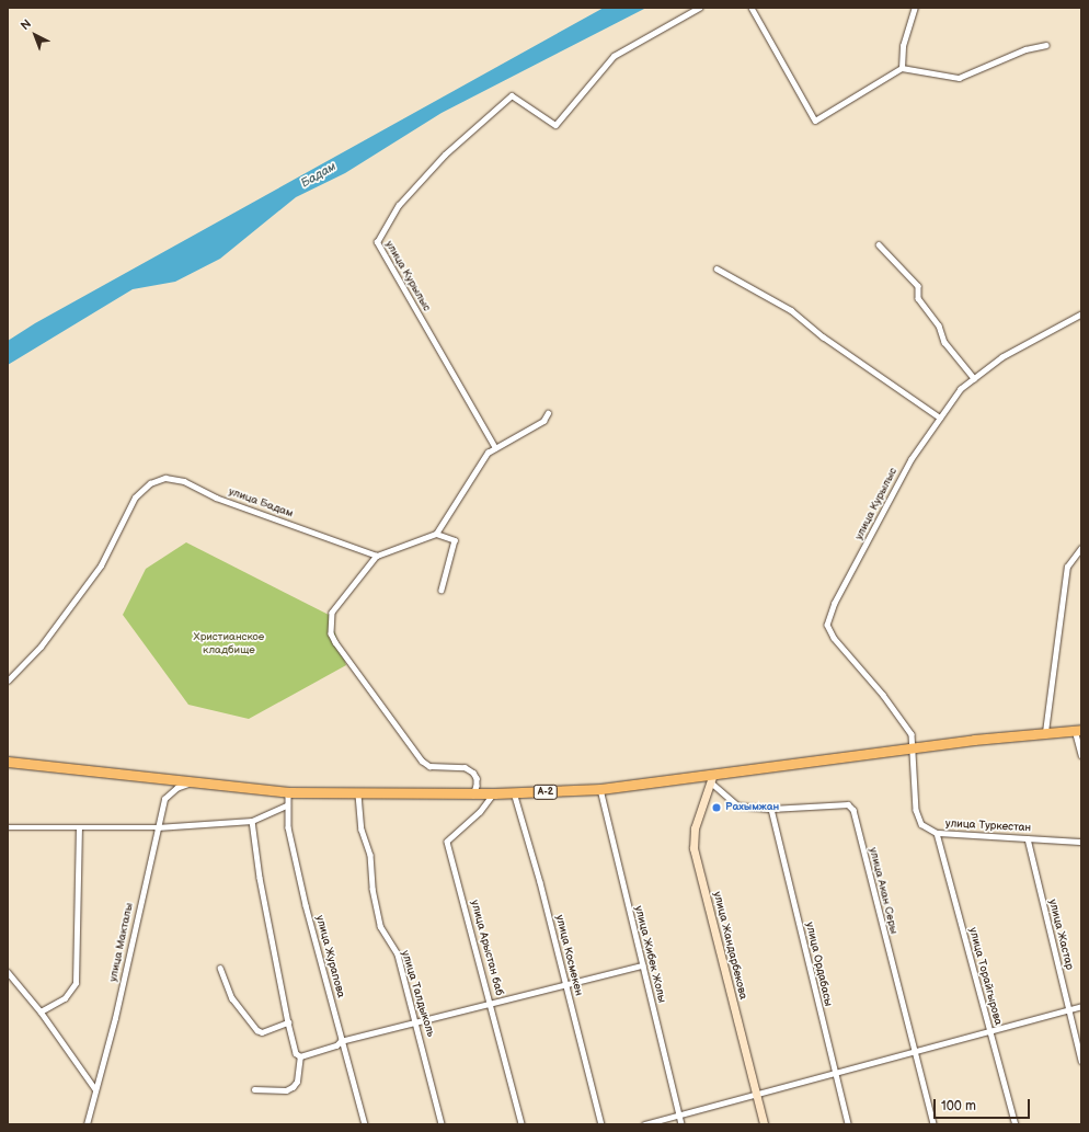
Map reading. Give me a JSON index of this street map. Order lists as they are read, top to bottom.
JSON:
{
  "streets": {
    "highway": ["A-2"],
    "street": [
      "улица Курылыс",
      "улица Бадам",
      "улица Туркестан",
      "улица Акан Серы",
      "улица Жастар",
      "улица Макталы",
      "улица Жандарбекова",
      "улица Арыстан баб",
      "улица Жибек Жолы",
      "улица Космекен",
      "улица Журапова",
      "улица Ордабасы",
      "улица Торайгырова",
      "улица Талдыколь"
    ]
  },
  "crossings": [
    ["улица Курылыс", "A-2"],
    ["улица Курылыс", "улица Туркестан"],
    ["A-2", "улица Туркестан"],
    ["A-2", "улица Акан Серы"],
    ["A-2", "улица Макталы"],
    ["A-2", "улица Жандарбекова"],
    ["A-2", "улица Арыстан баб"],
    ["A-2", "улица Жибек Жолы"],
    ["A-2", "улица Космекен"],
    ["A-2", "улица Журапова"],
    ["A-2", "улица Талдыколь"],
    ["улица Туркестан", "улица Жастар"],
    ["улица Туркестан", "улица Торайгырова"],
    ["улица Акан Серы", "улица Жандарбекова"],
    ["улица Акан Серы", "улица Ордабасы"]
  ],
  "water": ["Бадам"],
  "parks": ["Христианское кладбище"],
  "places": ["Рахымжан"],
  "scale_bar": "100 m",
  "north": "top left"
}
